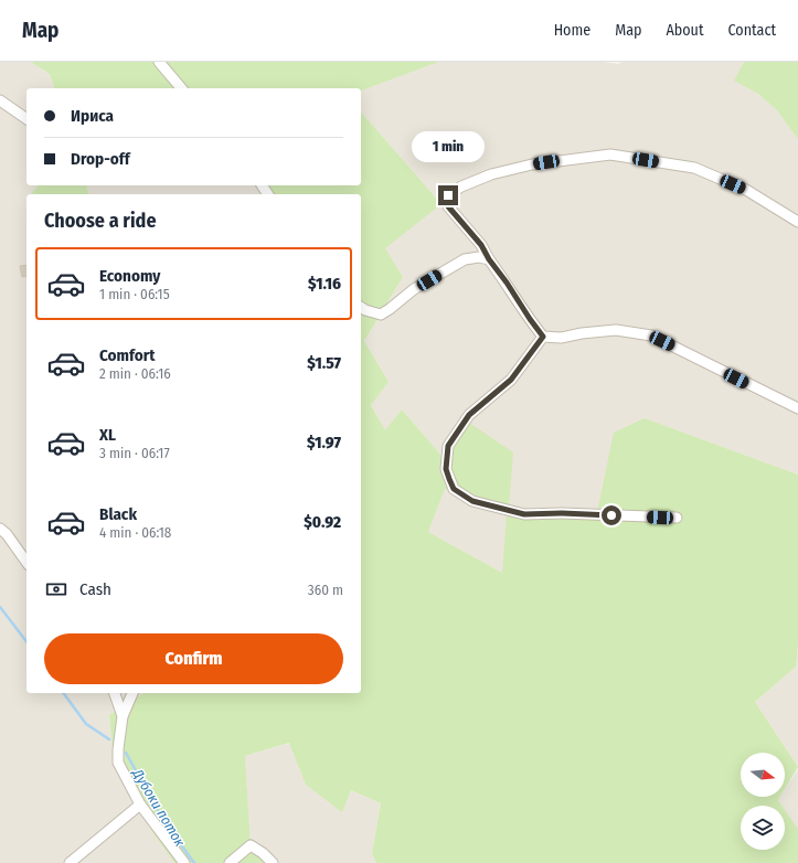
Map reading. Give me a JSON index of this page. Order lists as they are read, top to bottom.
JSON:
{
  "water": ["Дубоки поток"],
  "north": "right",
  "page": {
    "header": "Map",
    "nav": [
      "Home",
      "Map",
      "About",
      "Contact"
    ],
    "banner": ["Ириса", "Drop-off"],
    "bubble": "1 min",
    "heading": "Choose a ride",
    "list": [
      {
        "name": "Economy",
        "note": "1 min · 06:15",
        "value": "$1.16"
      },
      {
        "name": "Comfort",
        "note": "2 min · 06:16",
        "value": "$1.57"
      },
      {
        "name": "XL",
        "note": "3 min · 06:17",
        "value": "$1.97"
      },
      {
        "name": "Black",
        "note": "4 min · 06:18",
        "value": "$0.92"
      }
    ],
    "pay": ["Cash", "360 m"],
    "buttons": "Confirm"
  }
}
